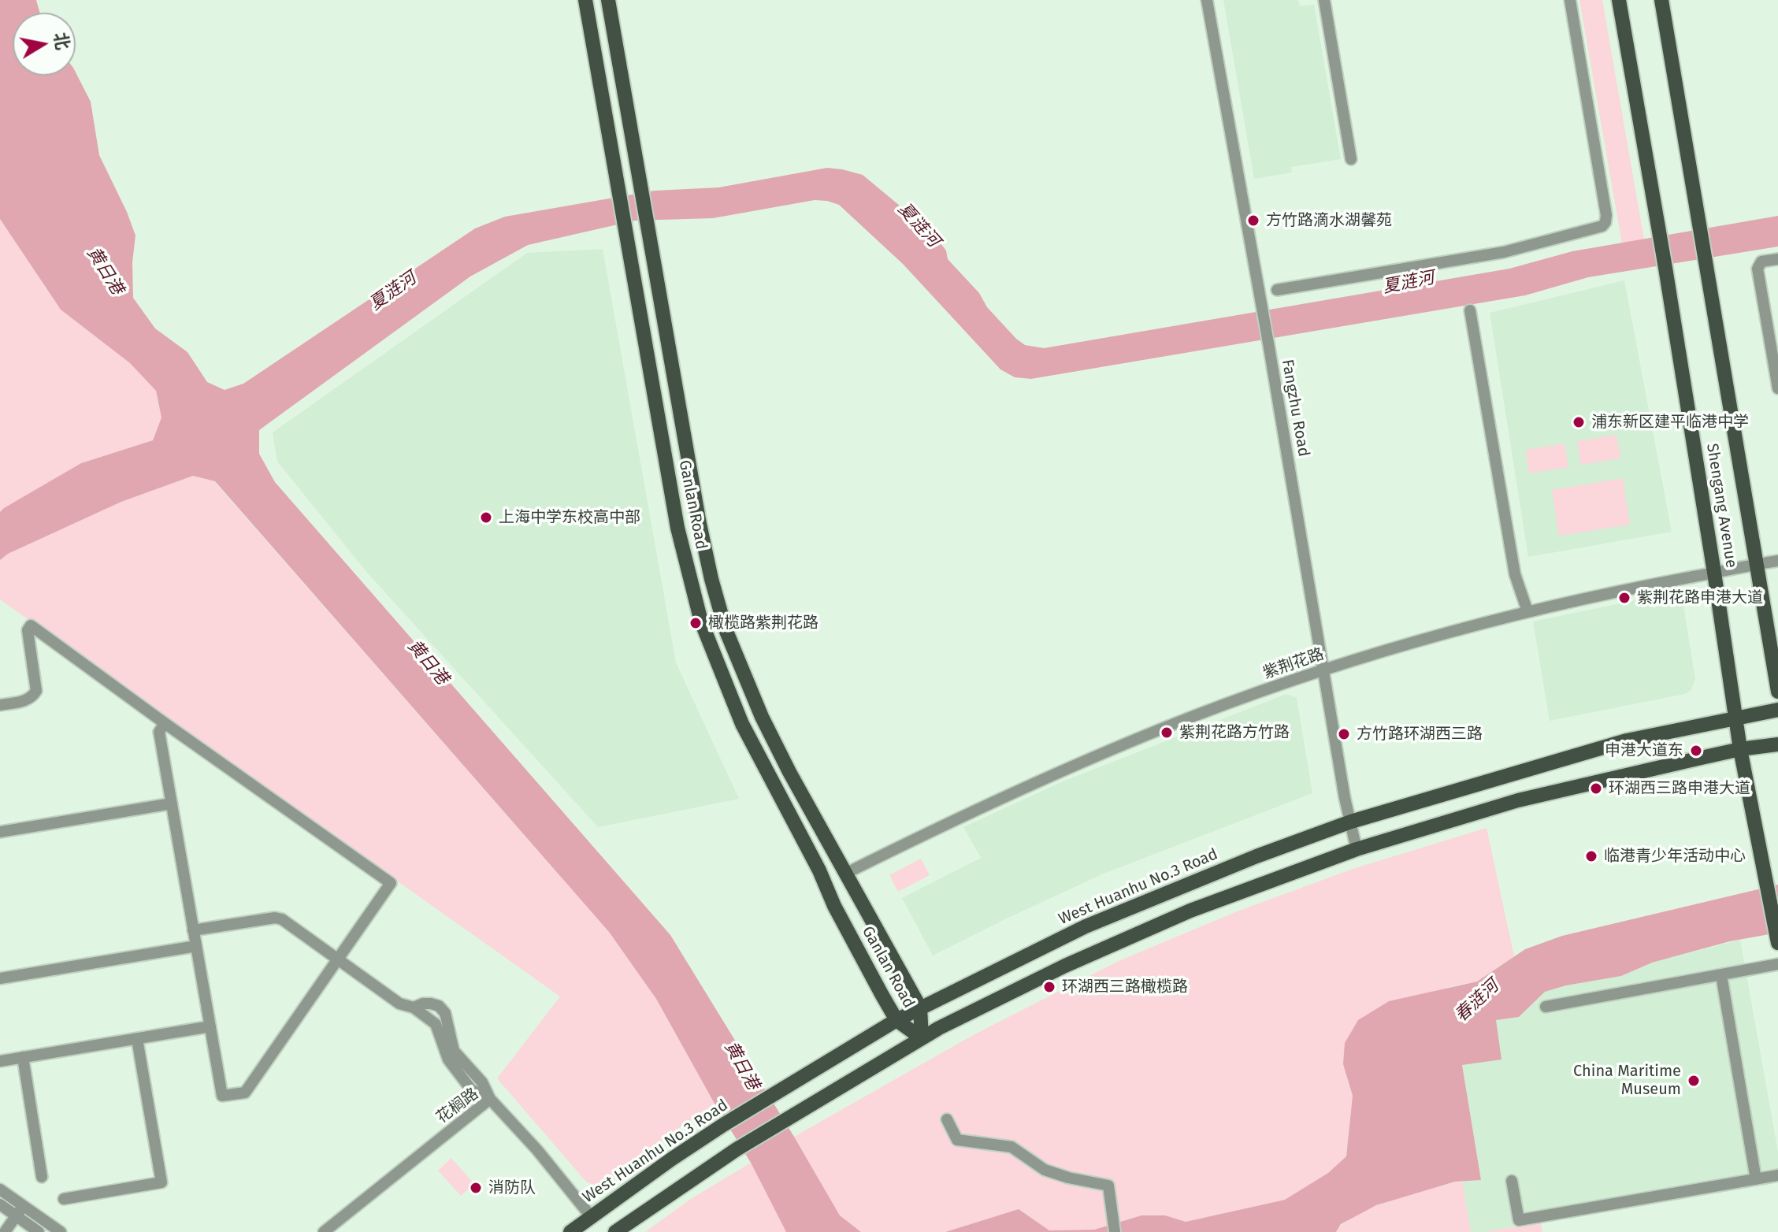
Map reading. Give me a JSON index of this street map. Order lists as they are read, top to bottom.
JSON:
{
  "streets": {
    "main road": ["Ganlan Road", "Shengang Avenue", "West Huanhu No.3 Road"],
    "street": ["Fangzhu Road", "紫荆花路", "花榈路"]
  },
  "crossings": [
    ["Fangzhu Road", "紫荆花路"],
    ["Fangzhu Road", "West Huanhu No.3 Road"],
    ["Ganlan Road", "紫荆花路"],
    ["Ganlan Road", "West Huanhu No.3 Road"],
    ["Shengang Avenue", "紫荆花路"],
    ["Shengang Avenue", "West Huanhu No.3 Road"],
    ["West Huanhu No.3 Road", "花榈路"]
  ],
  "water": ["夏涟河", "黄日港", "春涟河"],
  "places": [
    "方竹路滴水湖馨苑",
    "浦东新区建平临港中学",
    "上海中学东校高中部",
    "紫荆花路申港大道",
    "橄榄路紫荆花路",
    "紫荆花路方竹路",
    "方竹路环湖西三路",
    "申港大道东",
    "环湖西三路申港大道",
    "临港青少年活动中心",
    "环湖西三路橄榄路",
    "China Maritime Museum",
    "消防队"
  ],
  "north": "right"
}
